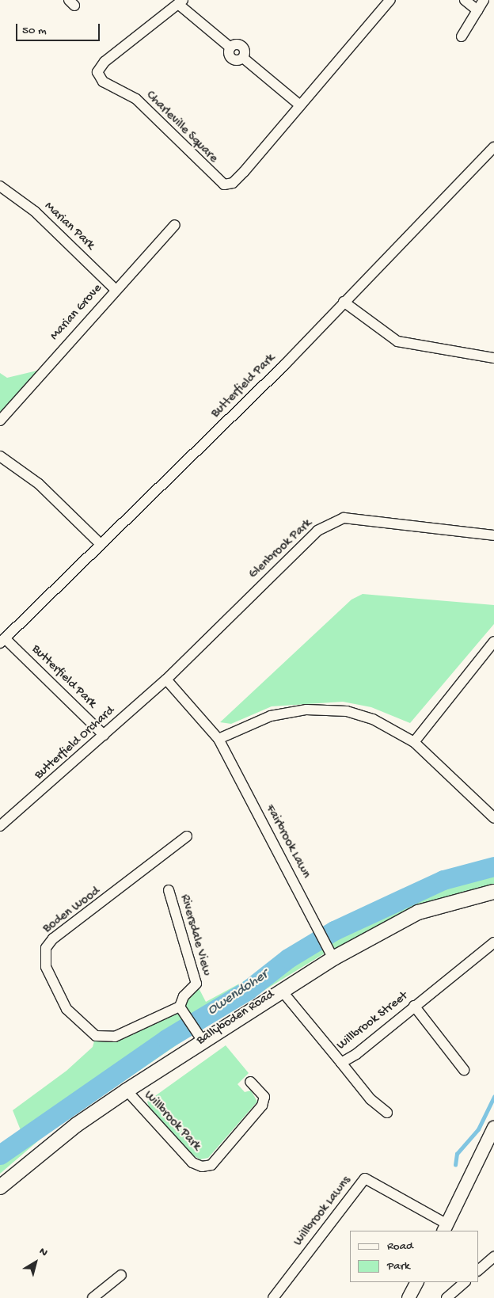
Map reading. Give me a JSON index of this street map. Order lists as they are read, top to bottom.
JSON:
{
  "streets": {
    "main road": ["Ballyboden Road"],
    "street": [
      "Charleville Square",
      "Marian Park",
      "Marian Grove",
      "Butterfield Park",
      "Glenbrook Park",
      "Butterfield Orchard",
      "Fairbrook Lawn",
      "Boden Wood",
      "Riversdale View",
      "Willbrook Street",
      "Willbrook Park",
      "Willbrook Lawns"
    ]
  },
  "crossings": [
    ["Marian Park", "Marian Grove"],
    ["Butterfield Park", "Butterfield Orchard"],
    ["Glenbrook Park", "Butterfield Orchard"],
    ["Glenbrook Park", "Fairbrook Lawn"],
    ["Butterfield Orchard", "Fairbrook Lawn"],
    ["Fairbrook Lawn", "Ballyboden Road"],
    ["Boden Wood", "Riversdale View"],
    ["Ballyboden Road", "Willbrook Street"],
    ["Ballyboden Road", "Willbrook Park"]
  ],
  "water": ["Owendoher"],
  "legend": ["Road", "Park"],
  "scale_bar": "50 m",
  "north": "top right"
}
